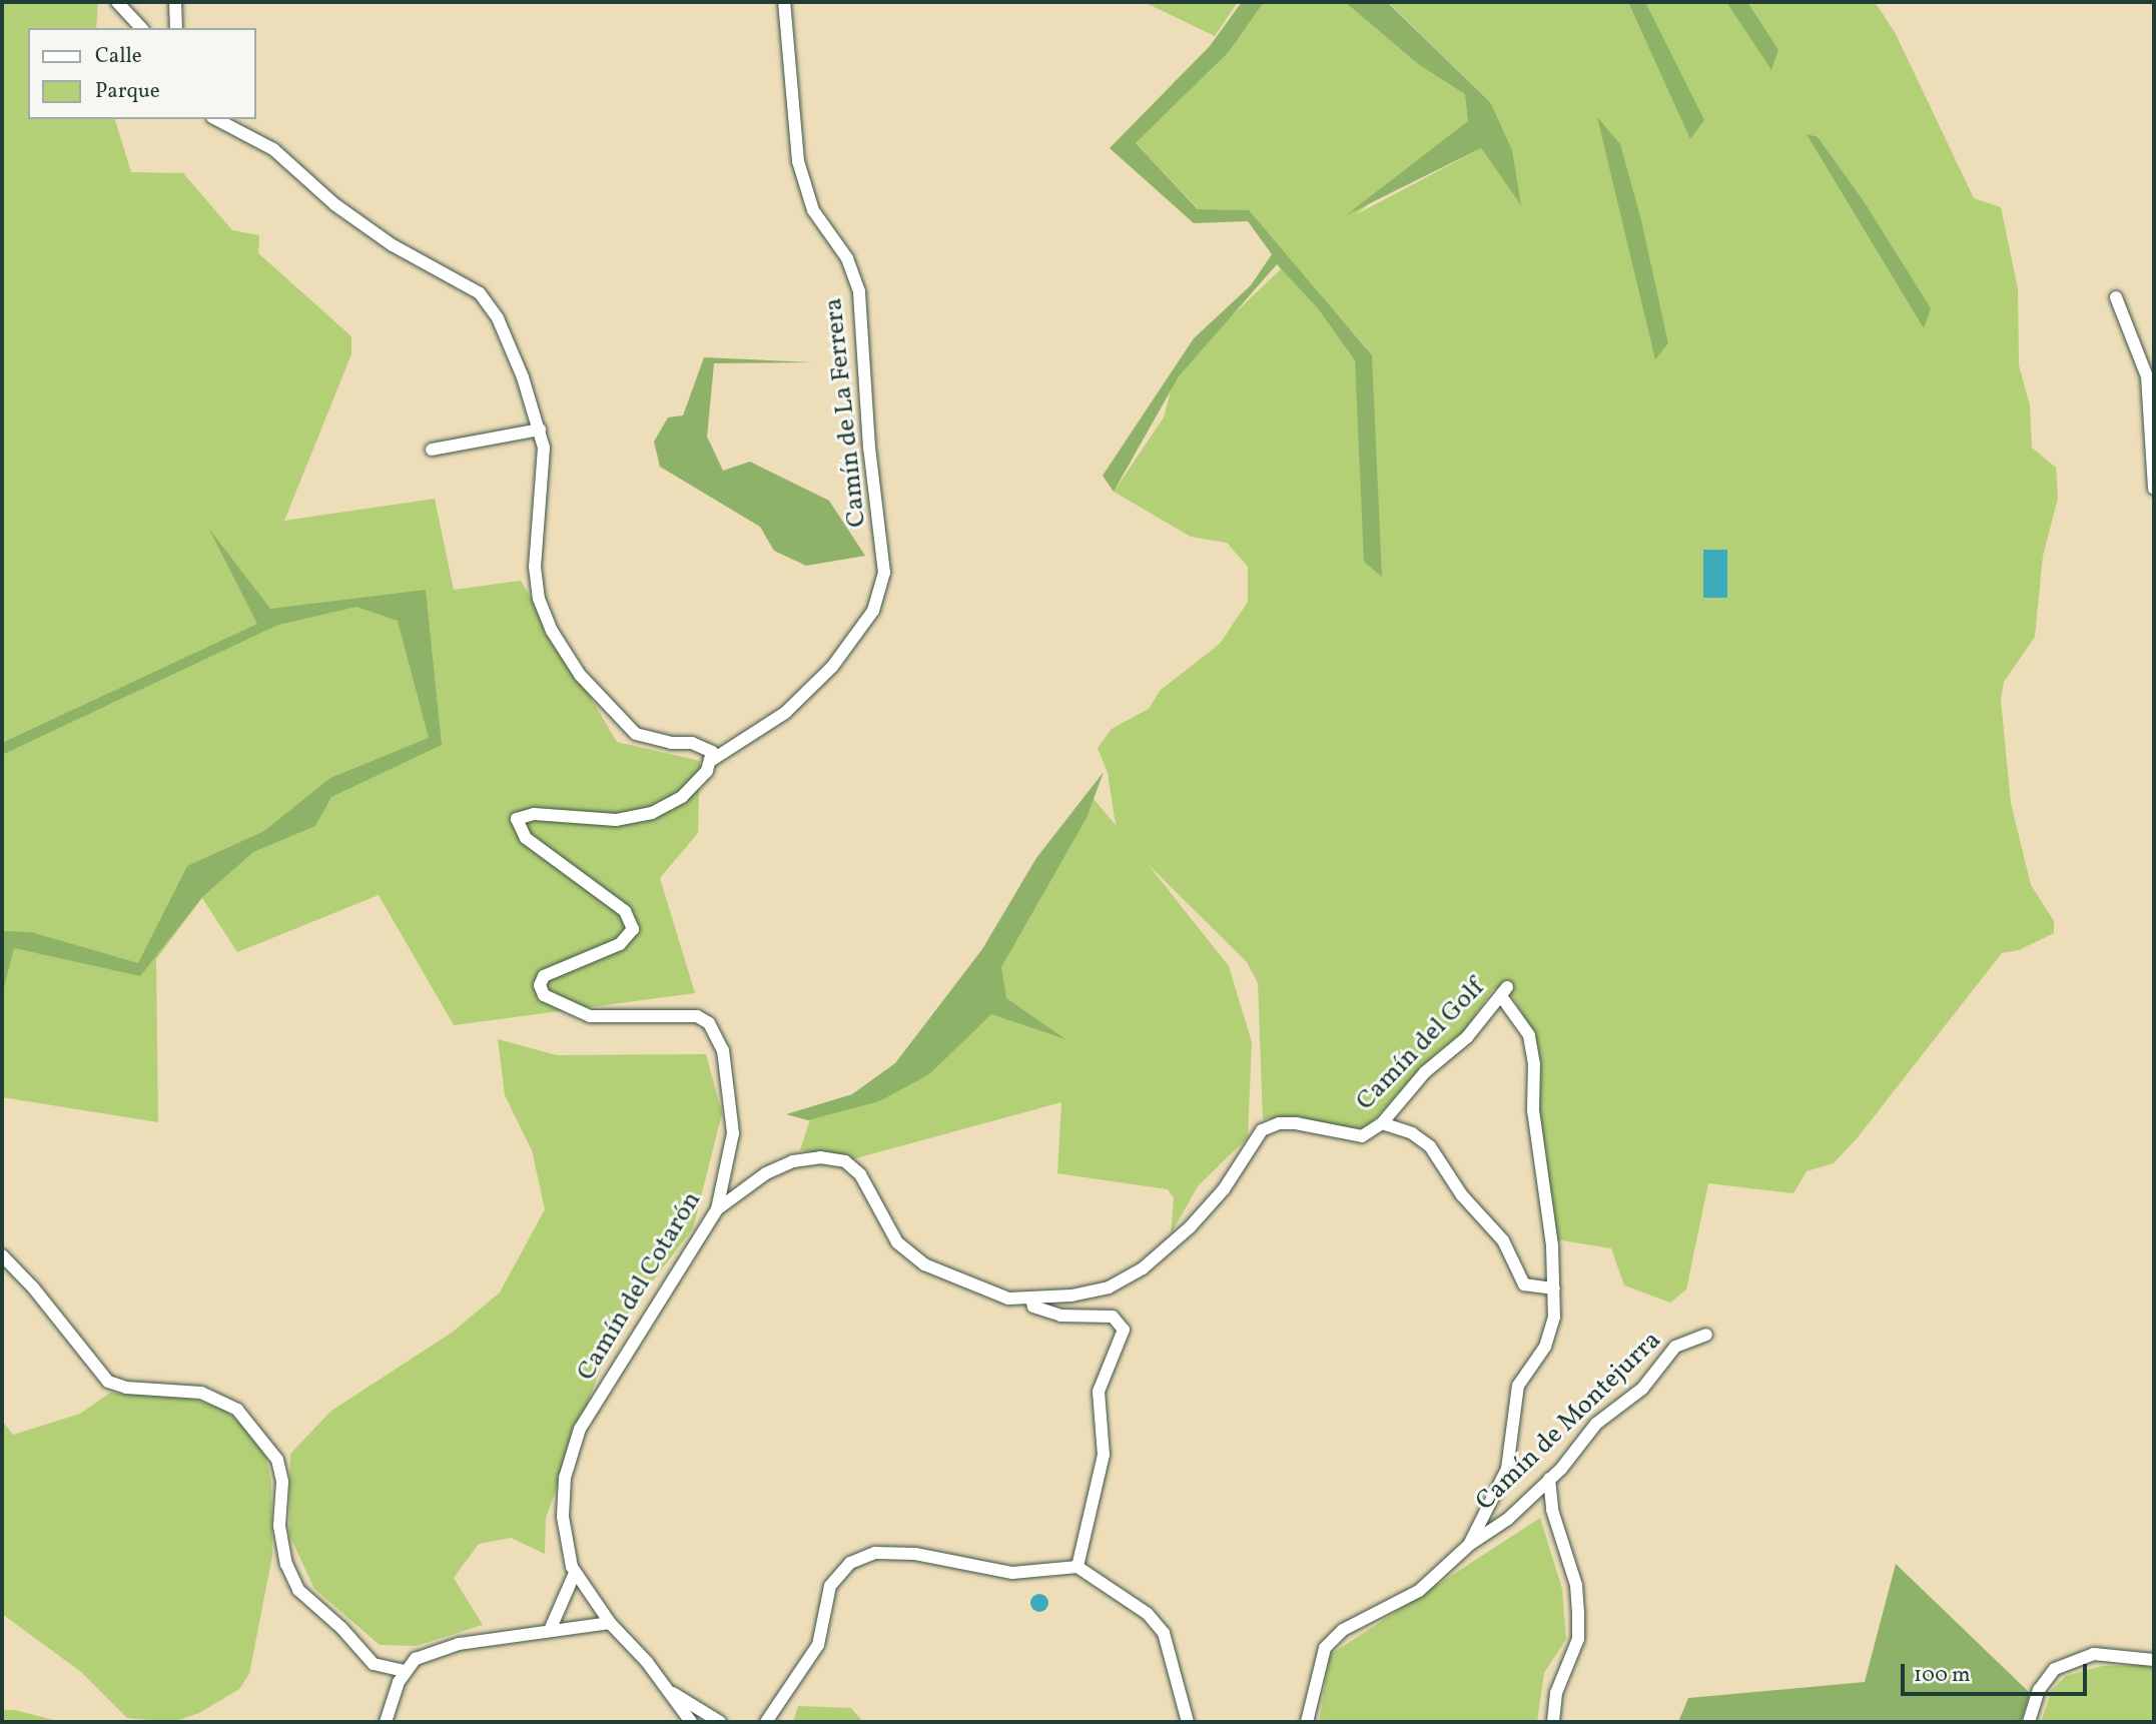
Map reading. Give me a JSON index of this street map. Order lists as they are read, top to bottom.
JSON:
{
  "streets": {
    "street": [
      "Camín de La Ferrera",
      "Camín del Golf",
      "Camín del Cotarón",
      "Camín de Montejurra"
    ]
  },
  "crossings": [
    ["Camín de La Ferrera", "Camín del Cotarón"],
    ["Camín del Golf", "Camín del Cotarón"]
  ],
  "legend": ["Calle", "Parque"],
  "scale_bar": "100 m"
}
